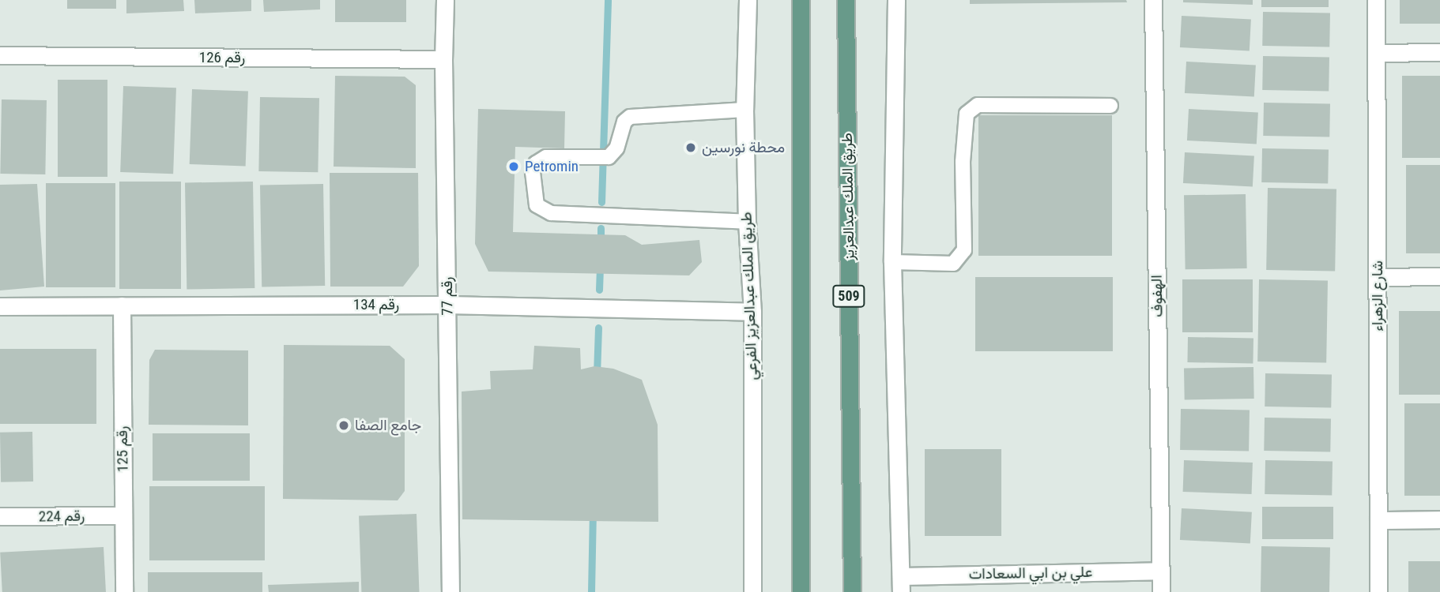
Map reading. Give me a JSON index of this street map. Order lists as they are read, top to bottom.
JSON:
{
  "streets": {
    "main road": ["طريق الملك عبدالعزيز", "509"],
    "street": [
      "رقم 126",
      "رقم 77",
      "طريق الملك عبدالعزيز الفرعي",
      "الهفوف",
      "شارع الزهراء",
      "رقم 134",
      "رقم 125",
      "رقم 224",
      "علي بن ابي السعادات"
    ]
  },
  "crossings": [
    ["رقم 126", "رقم 77"],
    ["رقم 77", "رقم 134"],
    ["طريق الملك عبدالعزيز الفرعي", "رقم 134"],
    ["الهفوف", "علي بن ابي السعادات"],
    ["رقم 134", "رقم 125"],
    ["رقم 125", "رقم 224"]
  ],
  "places": ["محطة نورسين", "Petromin", "جامع الصفا"]
}
